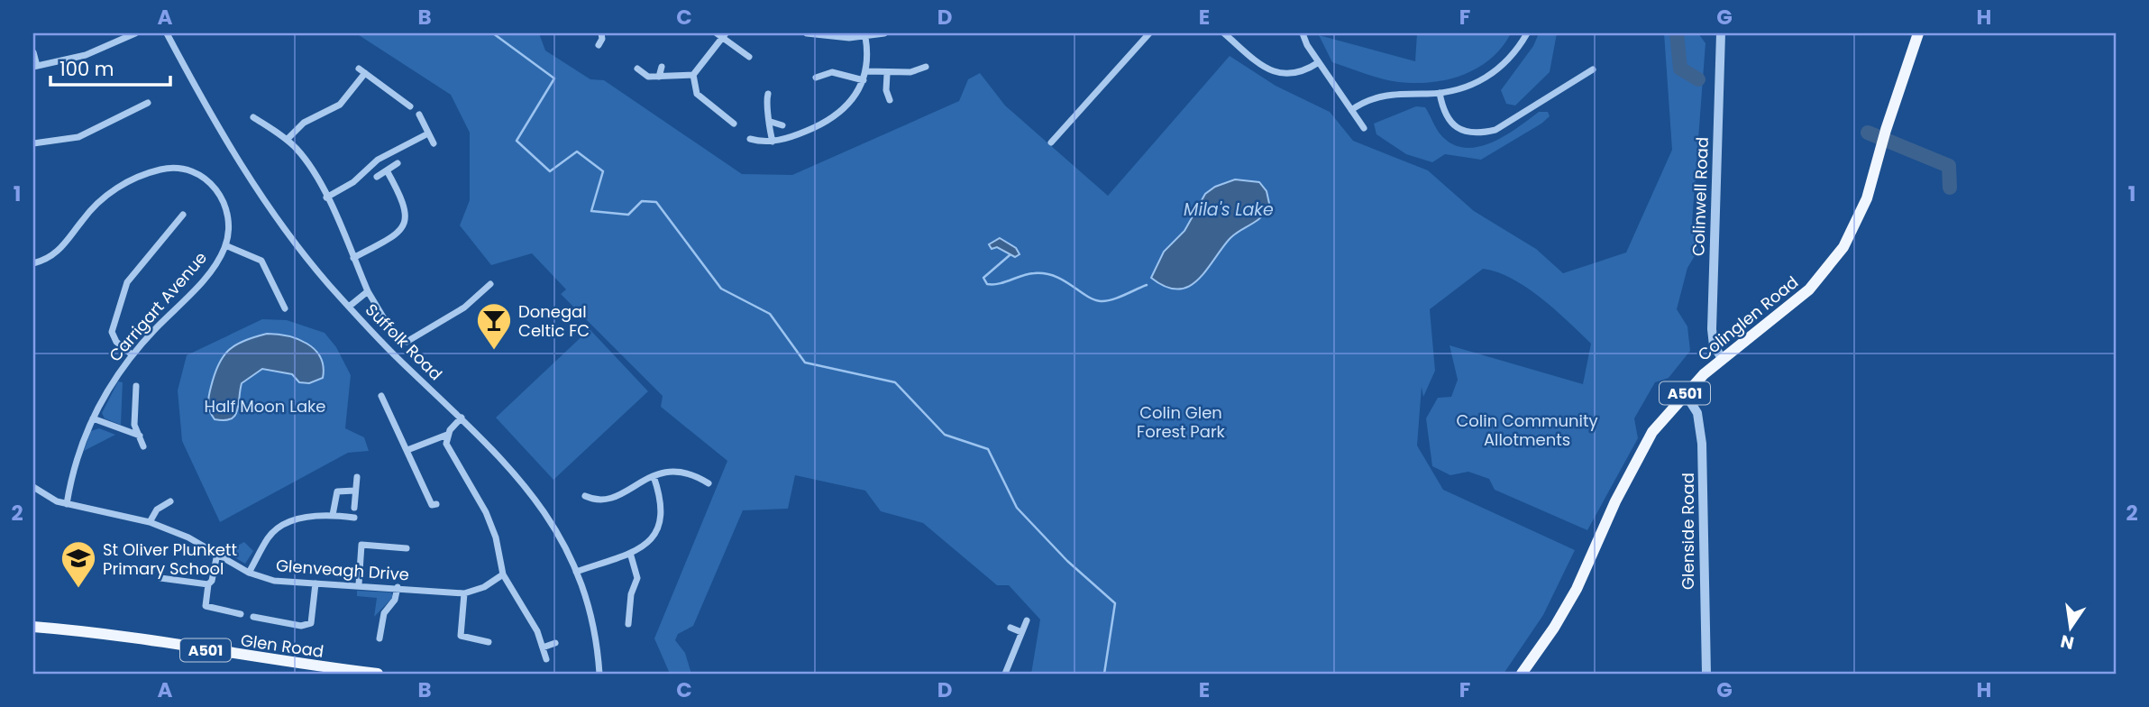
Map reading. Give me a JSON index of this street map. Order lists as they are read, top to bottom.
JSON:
{
  "streets": {
    "main road": ["Colinglen Road", "A501", "Glen Road"],
    "street": [
      "Colinwell Road",
      "Carrigart Avenue",
      "Suffolk Road",
      "Glenside Road",
      "Glenveagh Drive"
    ]
  },
  "crossings": [
    ["Colinwell Road", "Colinglen Road"],
    ["Carrigart Avenue", "Glenveagh Drive"],
    ["Colinglen Road", "Glenside Road"]
  ],
  "water": ["Mila's Lake"],
  "parks": ["Half Moon Lake", "Colin Glen Forest Park", "Colin Community Allotments"],
  "places": {
    "bar": ["Donegal Celtic FC"],
    "school or university": ["St Oliver Plunkett Primary School"]
  },
  "scale_bar": "100 m",
  "north": "bottom",
  "grid": {
    "columns": [
      "A",
      "B",
      "C",
      "D",
      "E",
      "F",
      "G",
      "H"
    ],
    "rows": ["1", "2"]
  }
}
